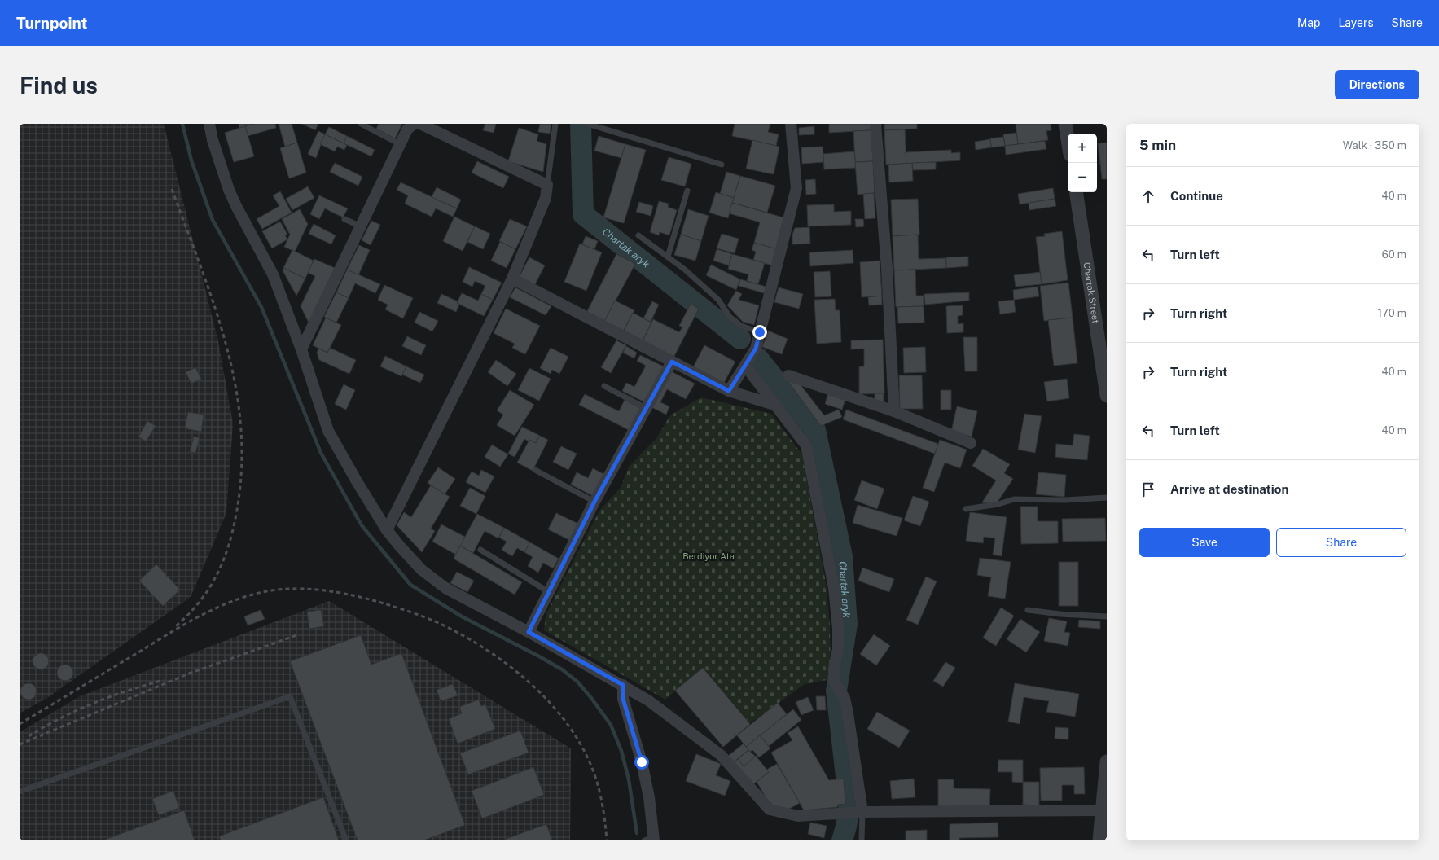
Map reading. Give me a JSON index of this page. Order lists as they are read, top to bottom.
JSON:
{
  "streets": {
    "street": ["Chartak Street"]
  },
  "water": ["Chartak aryk"],
  "parks": ["Berdiyor Ata"],
  "page": {
    "header": "Turnpoint",
    "nav": ["Map", "Layers", "Share"],
    "buttons": [
      "Directions",
      ["Save", "Share"]
    ],
    "title": "Find us",
    "heading": ["5 min", "Walk · 350 m"],
    "map_buttons": ["+", "−"],
    "list": [
      ["Continue", "40 m"],
      ["Turn left", "60 m"],
      ["Turn right", "170 m"],
      ["Turn right", "40 m"],
      ["Turn left", "40 m"],
      "Arrive at destination"
    ]
  }
}
